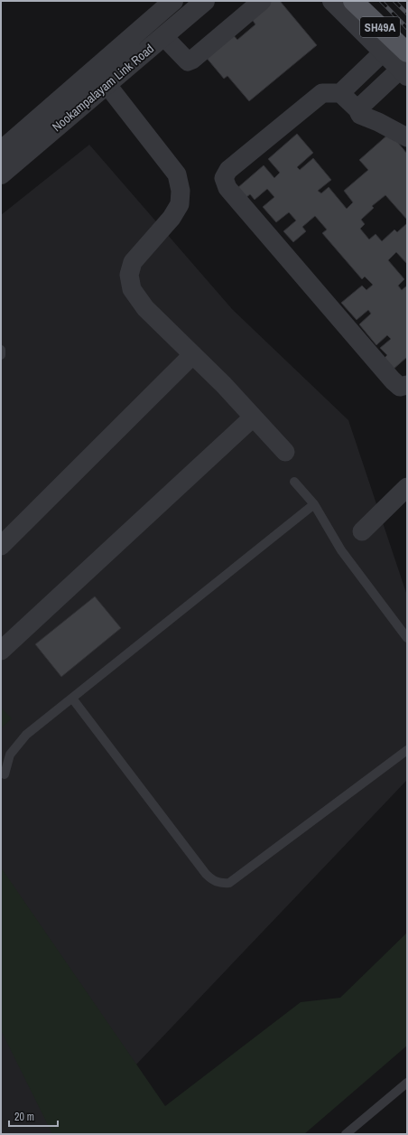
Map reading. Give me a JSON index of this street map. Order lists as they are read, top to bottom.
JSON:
{
  "streets": {
    "main road": ["SH49A"],
    "street": ["Nookampalayam Link Road"]
  },
  "scale_bar": "20 m"
}
